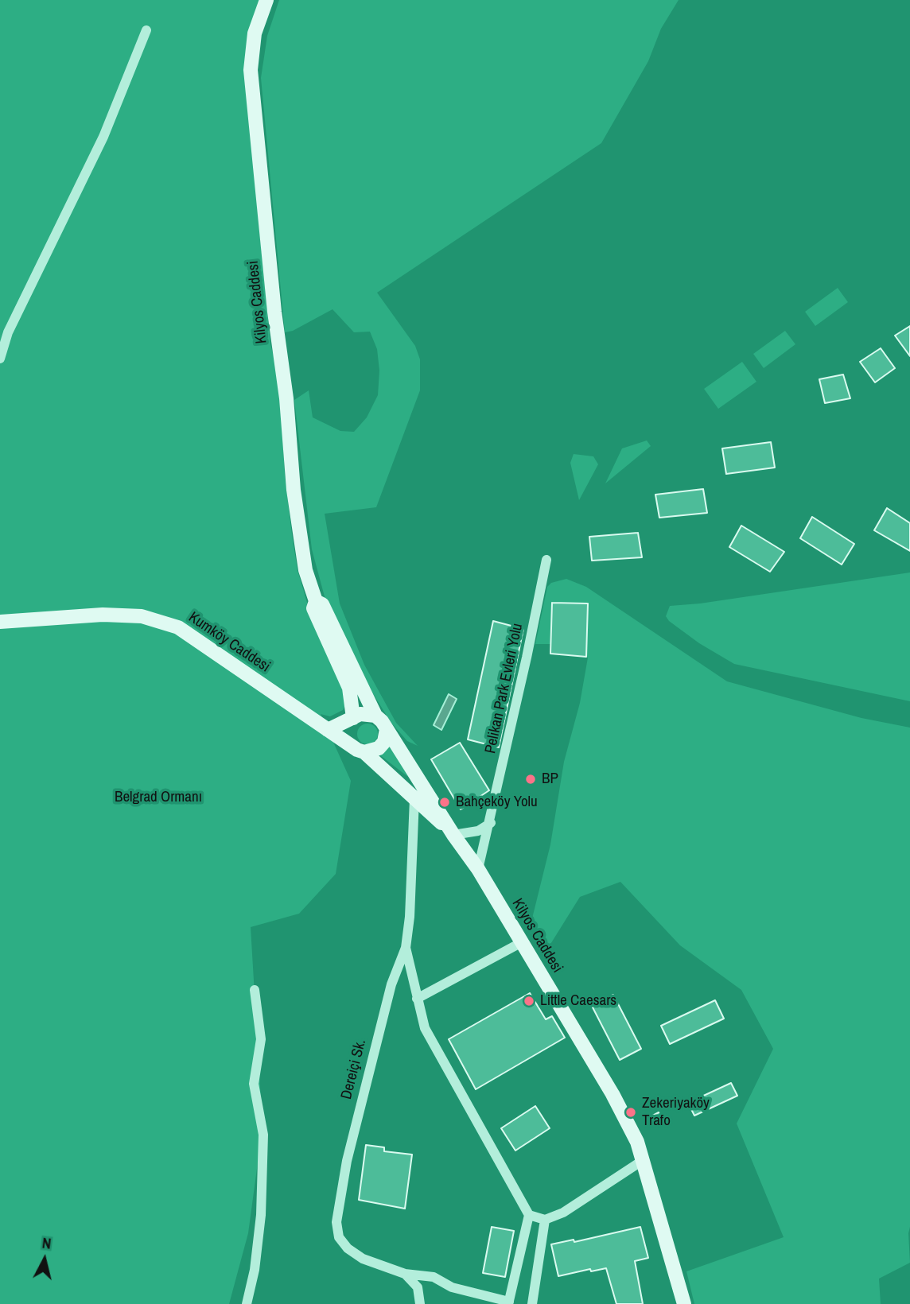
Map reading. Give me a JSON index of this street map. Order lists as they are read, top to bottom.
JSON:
{
  "streets": {
    "street": [
      "Kilyos Caddesi",
      "Kumköy Caddesi",
      "Pelikan Park Evleri Yolu",
      "Dereiçi Sk."
    ]
  },
  "crossings": [
    ["Kilyos Caddesi", "Pelikan Park Evleri Yolu"]
  ],
  "parks": ["Belgrad Ormanı"],
  "places": [
    "BP",
    "Bahçeköy Yolu",
    "Little Caesars",
    "Zekeriyaköy Trafo"
  ],
  "north": "top"
}
